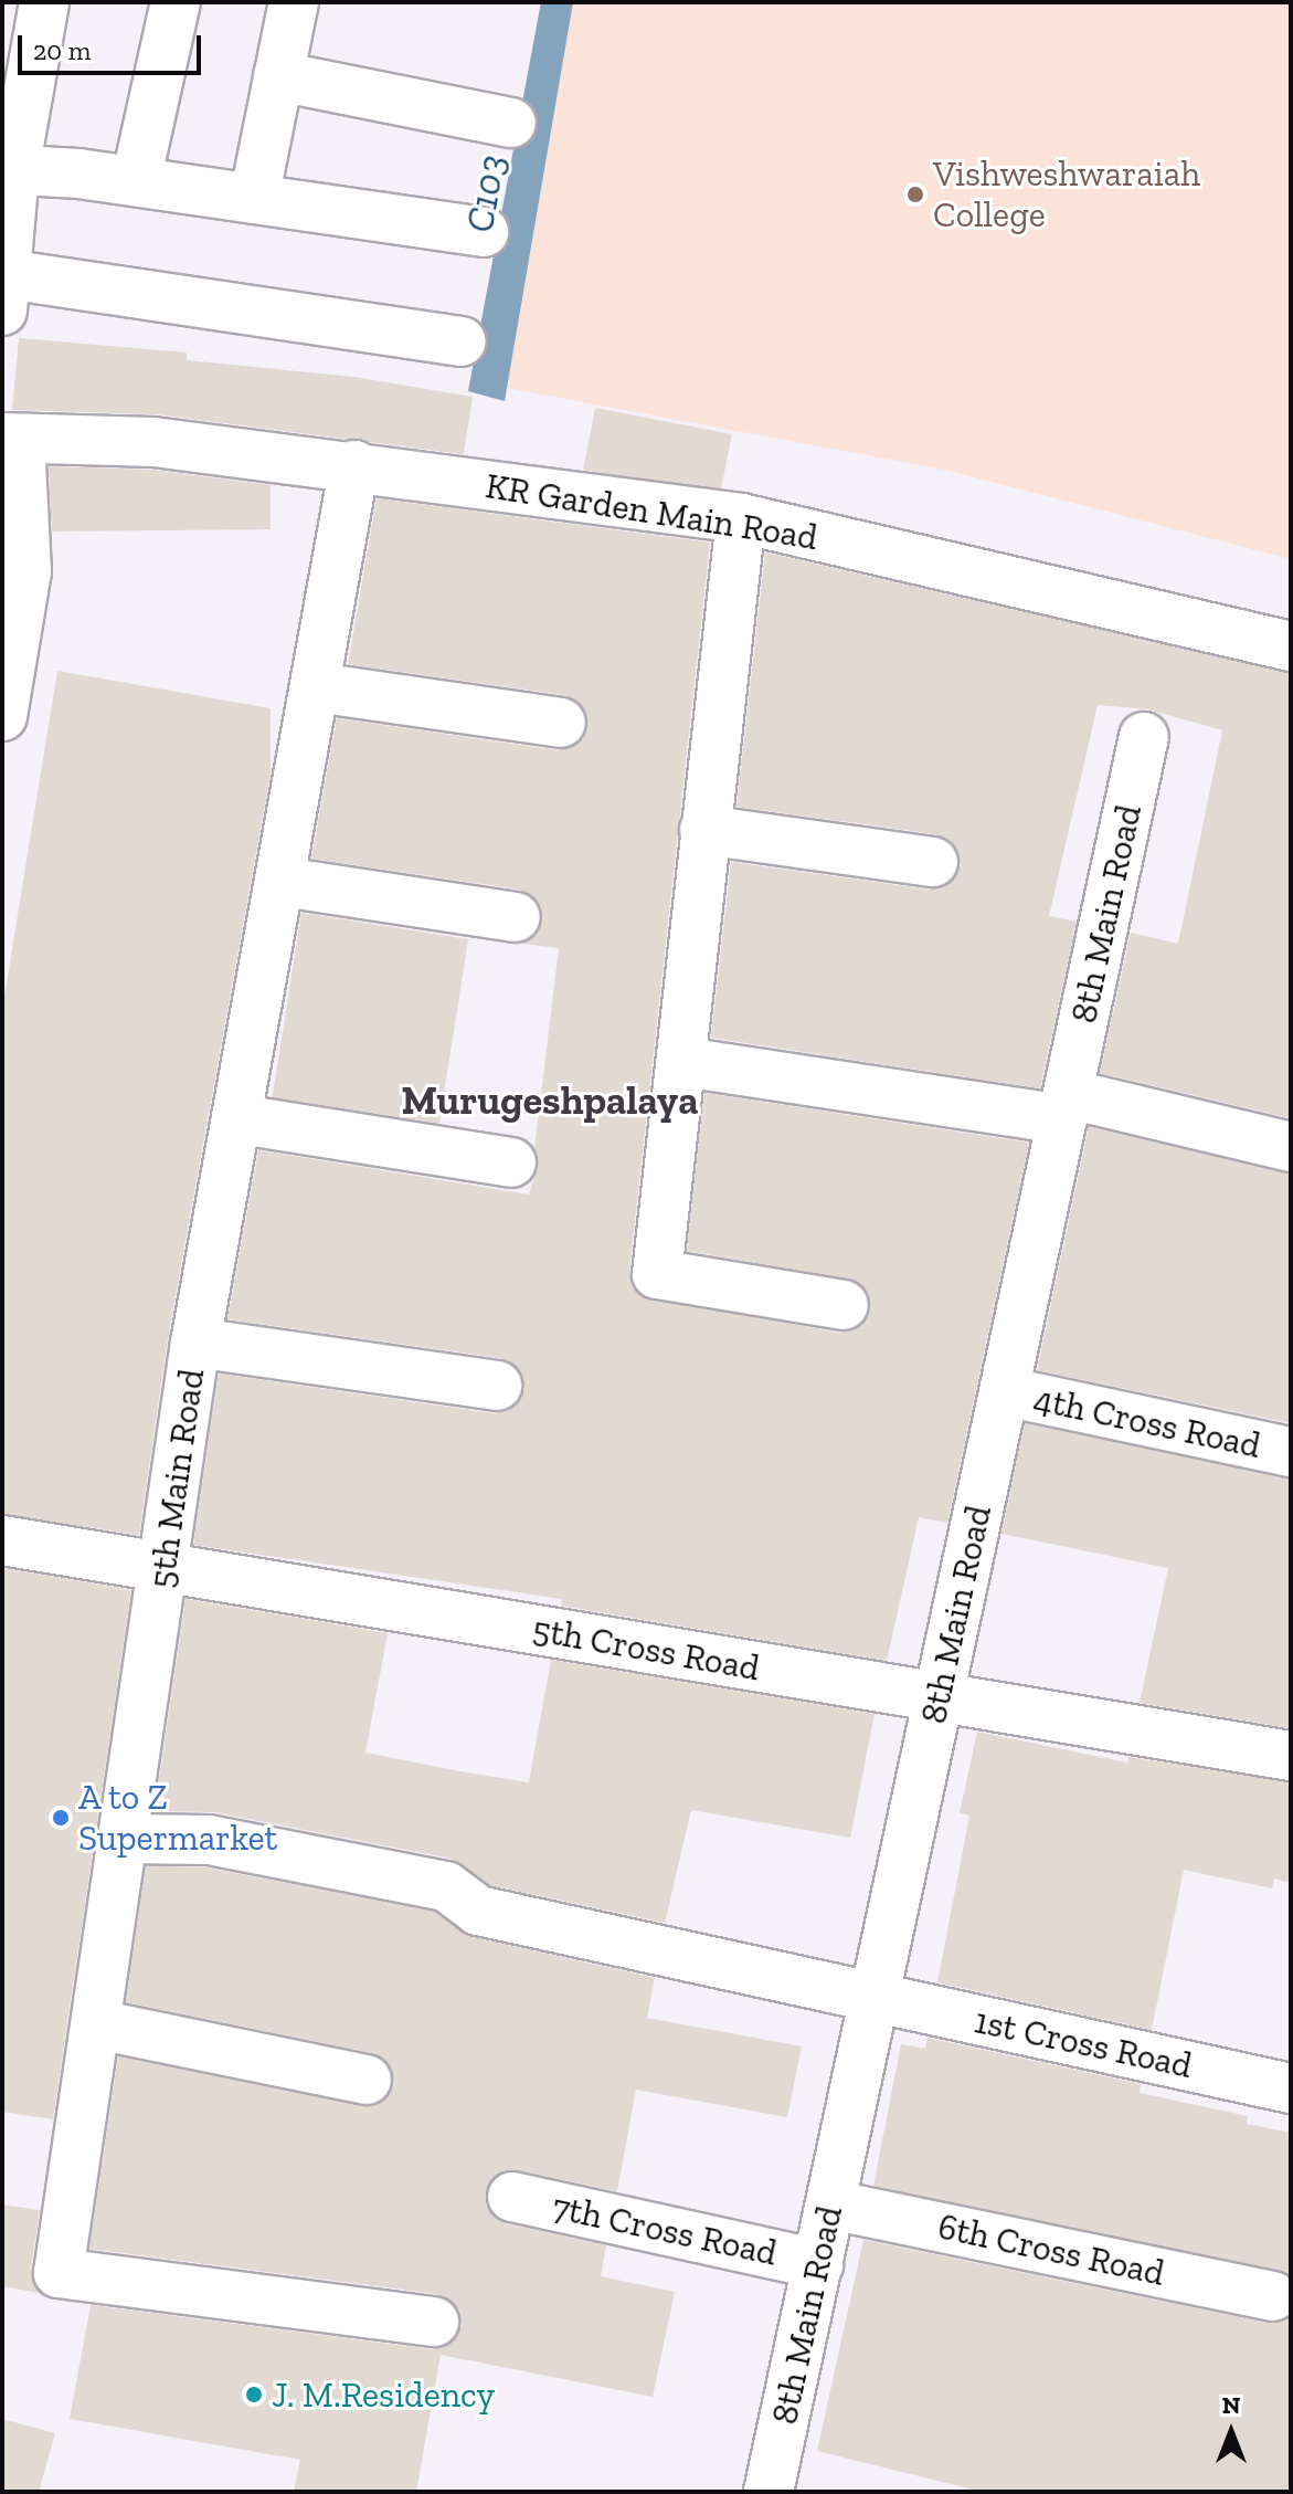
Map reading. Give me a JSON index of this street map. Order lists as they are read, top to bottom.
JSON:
{
  "streets": {
    "street": [
      "KR Garden Main Road",
      "8th Main Road",
      "4th Cross Road",
      "5th Main Road",
      "5th Cross Road",
      "1st Cross Road",
      "7th Cross Road",
      "6th Cross Road"
    ]
  },
  "crossings": [
    ["KR Garden Main Road", "5th Main Road"],
    ["8th Main Road", "4th Cross Road"],
    ["8th Main Road", "5th Cross Road"],
    ["8th Main Road", "1st Cross Road"],
    ["8th Main Road", "7th Cross Road"],
    ["8th Main Road", "6th Cross Road"],
    ["5th Main Road", "5th Cross Road"]
  ],
  "districts": ["Murugeshpalaya"],
  "water": ["C103"],
  "places": ["Vishweshwaraiah College", "A to Z Supermarket", "J. M.Residency"],
  "scale_bar": "20 m",
  "north": "top"
}
